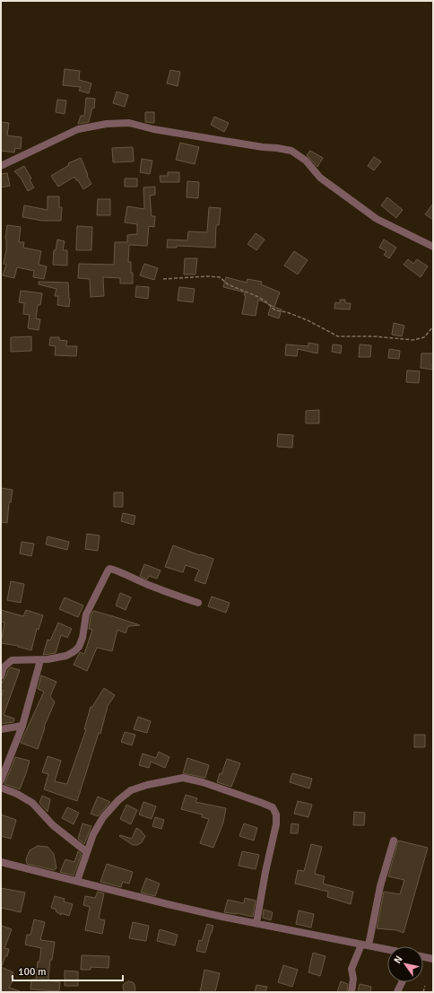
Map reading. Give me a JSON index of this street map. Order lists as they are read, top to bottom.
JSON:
{
  "scale_bar": "100 m",
  "north": "top left"
}
